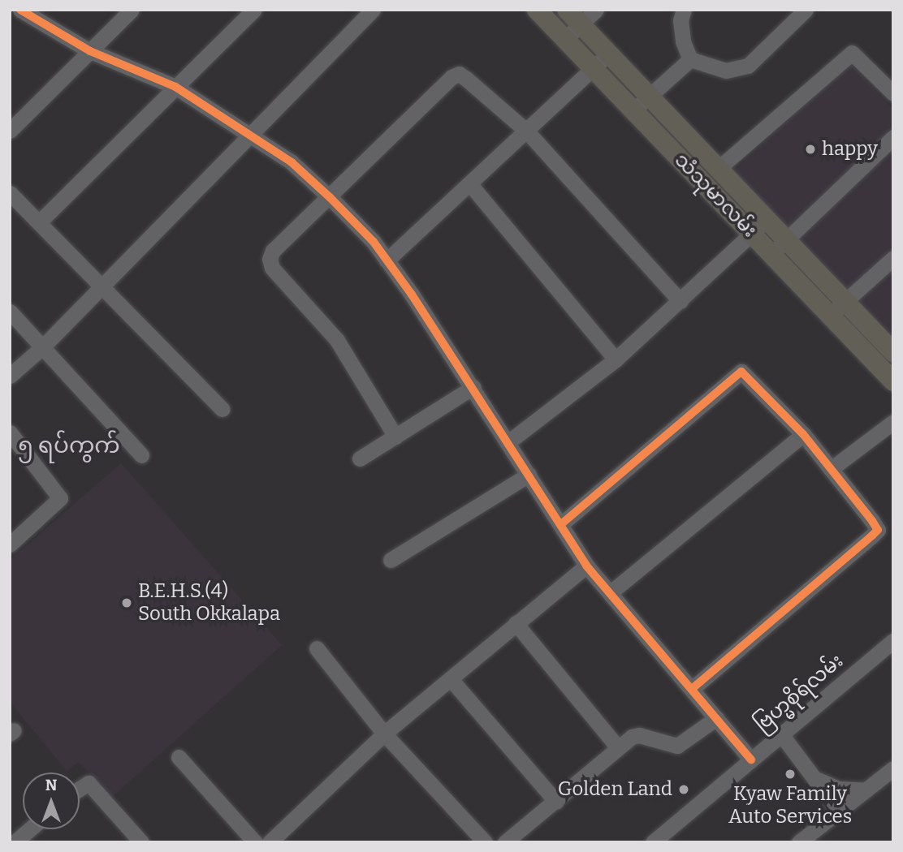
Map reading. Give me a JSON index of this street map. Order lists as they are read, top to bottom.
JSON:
{
  "streets": {
    "main road": ["သံသုမာလမ်း"],
    "street": ["ဗြဟ္မစိုရ်လမ်း"]
  },
  "districts": ["၅ ရပ်ကွက်"],
  "places": [
    "happy",
    "B.E.H.S.(4) South Okkalapa",
    "Kyaw Family Auto Services",
    "Golden Land"
  ],
  "north": "top"
}
